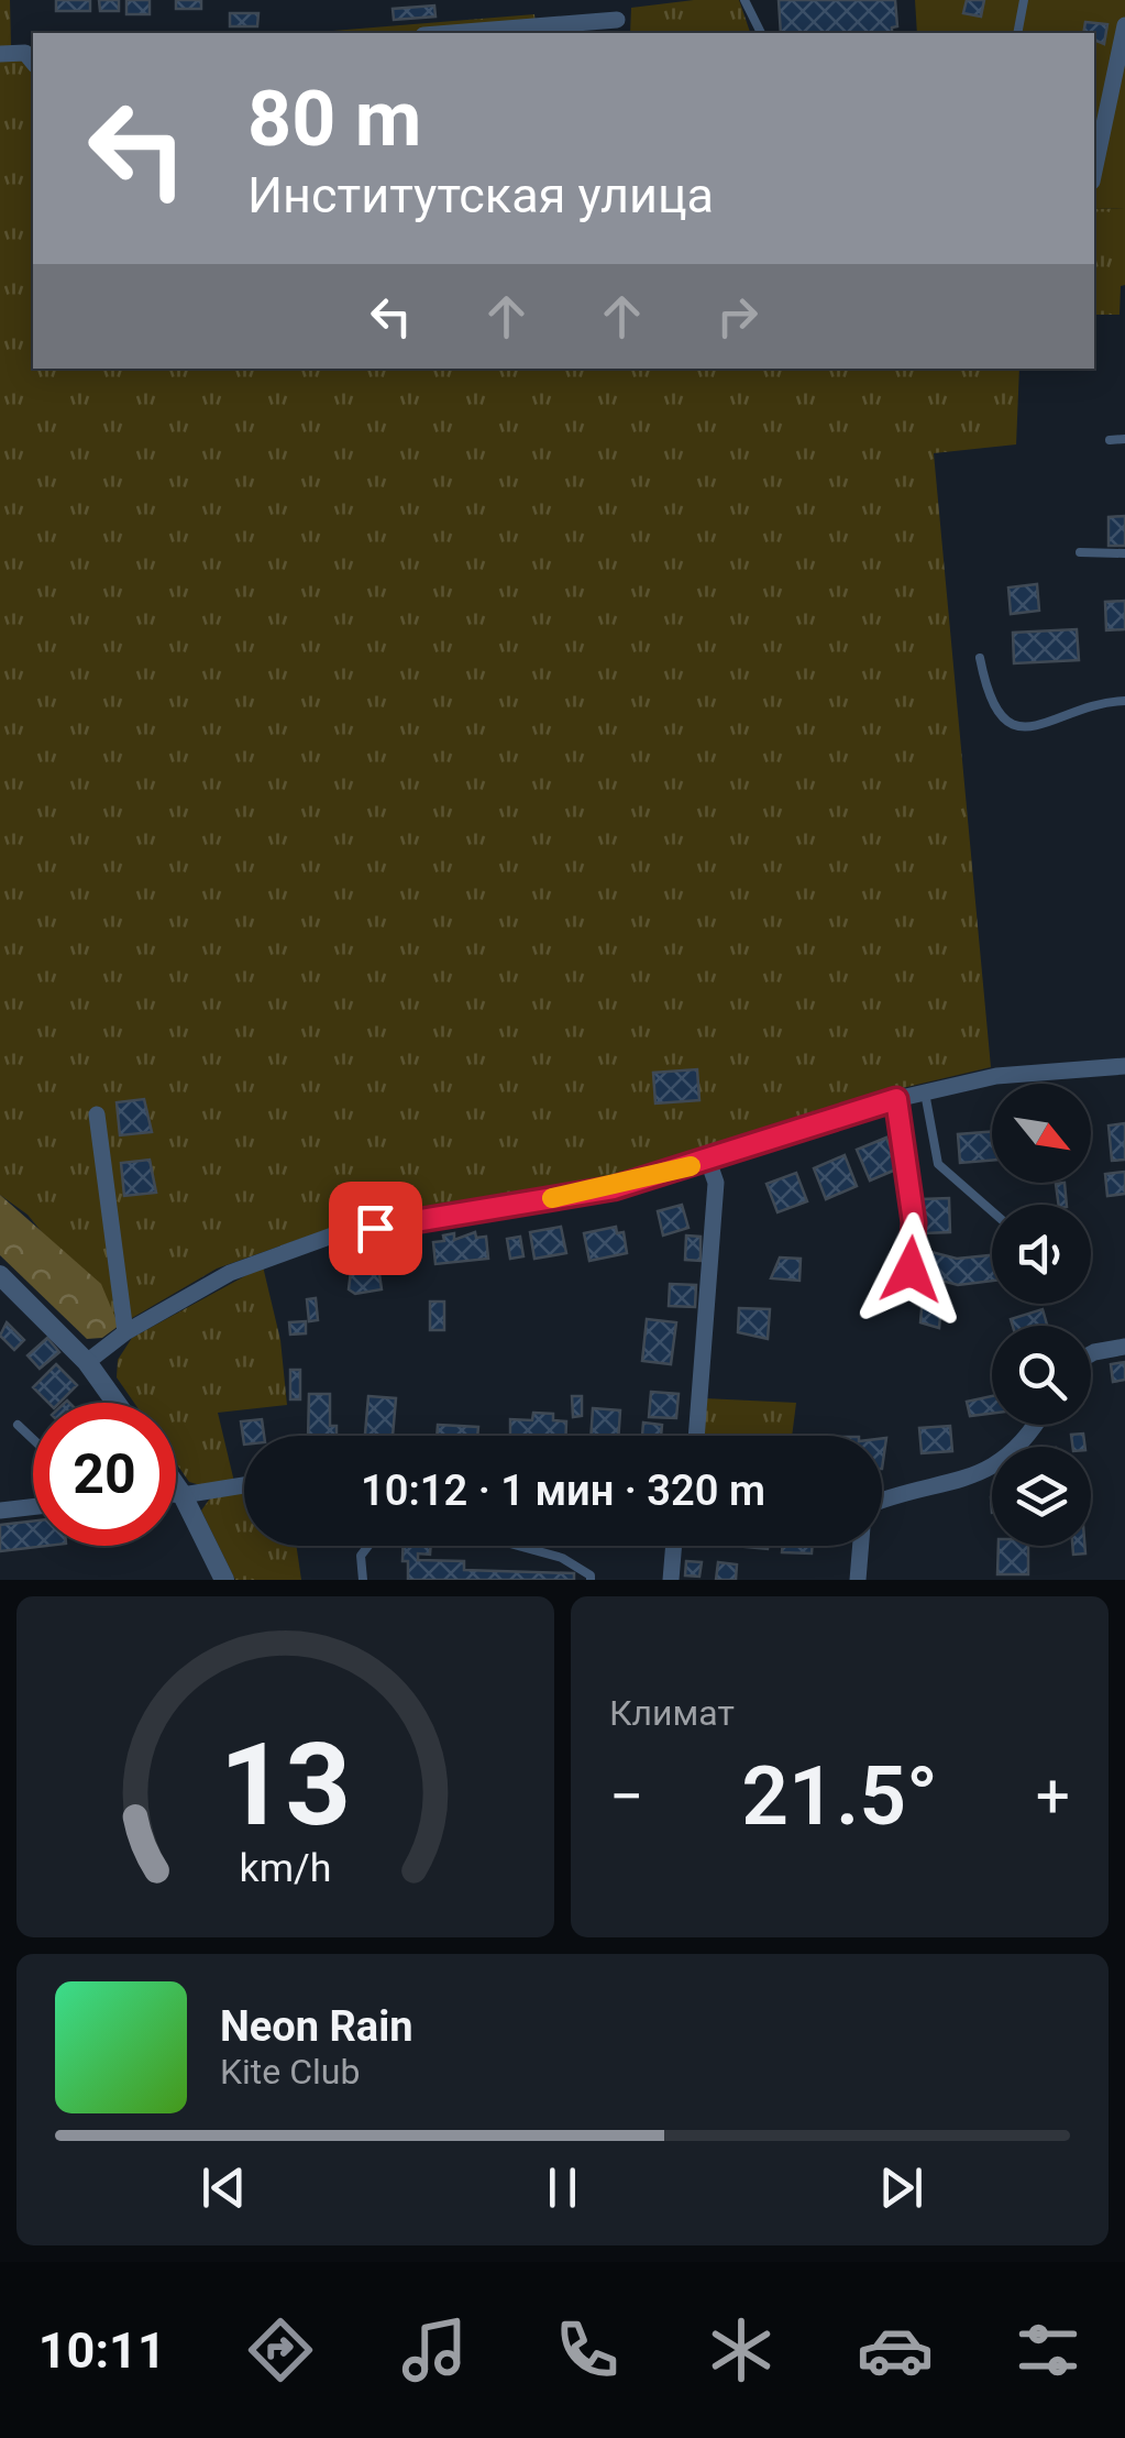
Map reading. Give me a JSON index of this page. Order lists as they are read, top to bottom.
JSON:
{
  "north": "bottom right",
  "page": {
    "turn": ["80 m", "Институтская улица"],
    "limit": "20",
    "trip": "10:12 · 1 мин · 320 m",
    "tile": "Климат",
    "heat": ["−", "21.5°", "+"],
    "song": ["Neon Rain", "Kite Club"],
    "tabs": "10:11",
    "gauge": ["13", "km/h"]
  }
}
